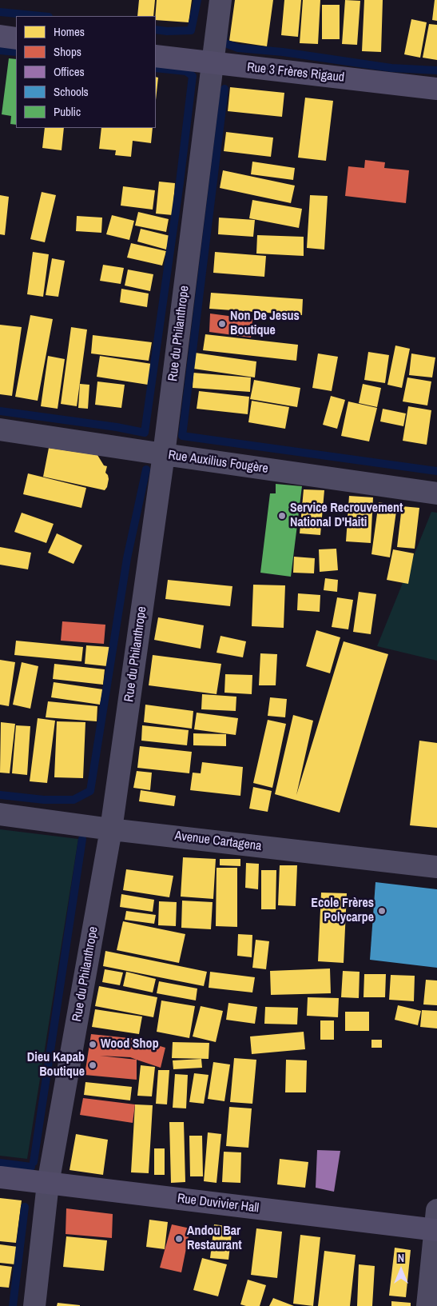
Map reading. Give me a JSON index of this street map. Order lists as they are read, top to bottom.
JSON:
{
  "streets": {
    "street": [
      "Rue 3 Frères Rigaud",
      "Rue du Philanthrope",
      "Rue Auxilius Fougère",
      "Avenue Cartagena",
      "Rue Duvivier Hall"
    ]
  },
  "crossings": [
    ["Rue 3 Frères Rigaud", "Rue du Philanthrope"],
    ["Rue du Philanthrope", "Rue Auxilius Fougère"],
    ["Rue du Philanthrope", "Avenue Cartagena"],
    ["Rue du Philanthrope", "Rue Duvivier Hall"]
  ],
  "places": [
    "Non De Jesus Boutique",
    "Service Recrouvement National D'Haiti",
    "Ecole Frères Polycarpe",
    "Wood Shop",
    "Dieu Kapab Boutique",
    "Andou Bar Restaurant"
  ],
  "legend": [
    "Homes",
    "Shops",
    "Offices",
    "Schools",
    "Public"
  ],
  "north": "top"
}
